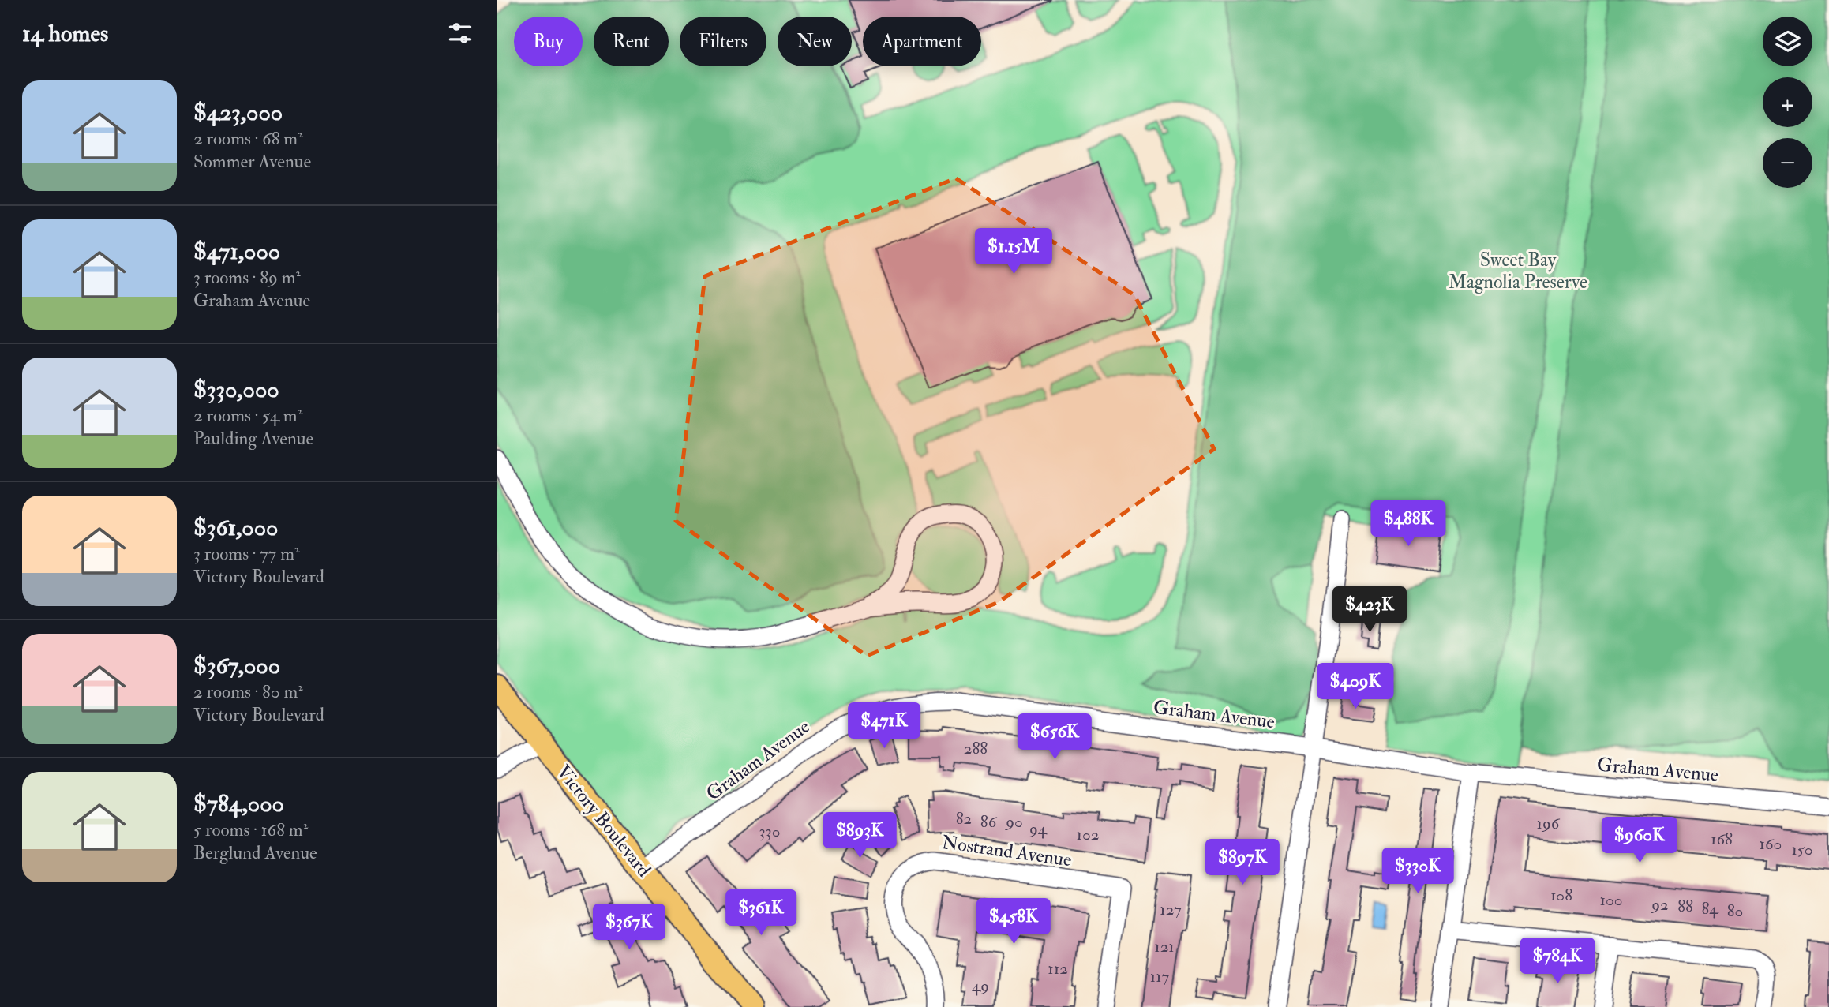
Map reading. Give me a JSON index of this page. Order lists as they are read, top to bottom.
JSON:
{
  "streets": {
    "main road": ["Victory Boulevard"],
    "street": ["Graham Avenue", "Nostrand Avenue"]
  },
  "crossings": [
    ["Graham Avenue", "Victory Boulevard"]
  ],
  "parks": ["Sweet Bay Magnolia Preserve"],
  "house_numbers": [
    "288",
    "82",
    "86",
    "90",
    "196",
    "94",
    "330",
    "102",
    "168",
    "160",
    "150",
    "108",
    "100",
    "92",
    "88",
    "84",
    "127",
    "80",
    "121",
    "112",
    "117",
    "49"
  ],
  "page": {
    "heading": "14 homes",
    "map_buttons": ["+", "−"],
    "chip": [
      "Buy",
      "Rent",
      "Filters",
      "New",
      "Apartment"
    ],
    "list": [
      {
        "name": "$423,000",
        "note": "2 rooms · 68 m² · Sommer Avenue"
      },
      {
        "name": "$471,000",
        "note": "3 rooms · 89 m² · Graham Avenue"
      },
      {
        "name": "$330,000",
        "note": "2 rooms · 54 m² · Paulding Avenue"
      },
      {
        "name": "$361,000",
        "note": "3 rooms · 77 m² · Victory Boulevard"
      },
      {
        "name": "$367,000",
        "note": "2 rooms · 80 m² · Victory Boulevard"
      },
      {
        "name": "$784,000",
        "note": "5 rooms · 168 m² · Berglund Avenue"
      }
    ],
    "price": [
      "$1.15M",
      "$488K",
      "$423K",
      "$409K",
      "$471K",
      "$656K",
      "$893K",
      "$960K",
      "$897K",
      "$330K",
      "$361K",
      "$458K",
      "$367K",
      "$784K"
    ]
  }
}
